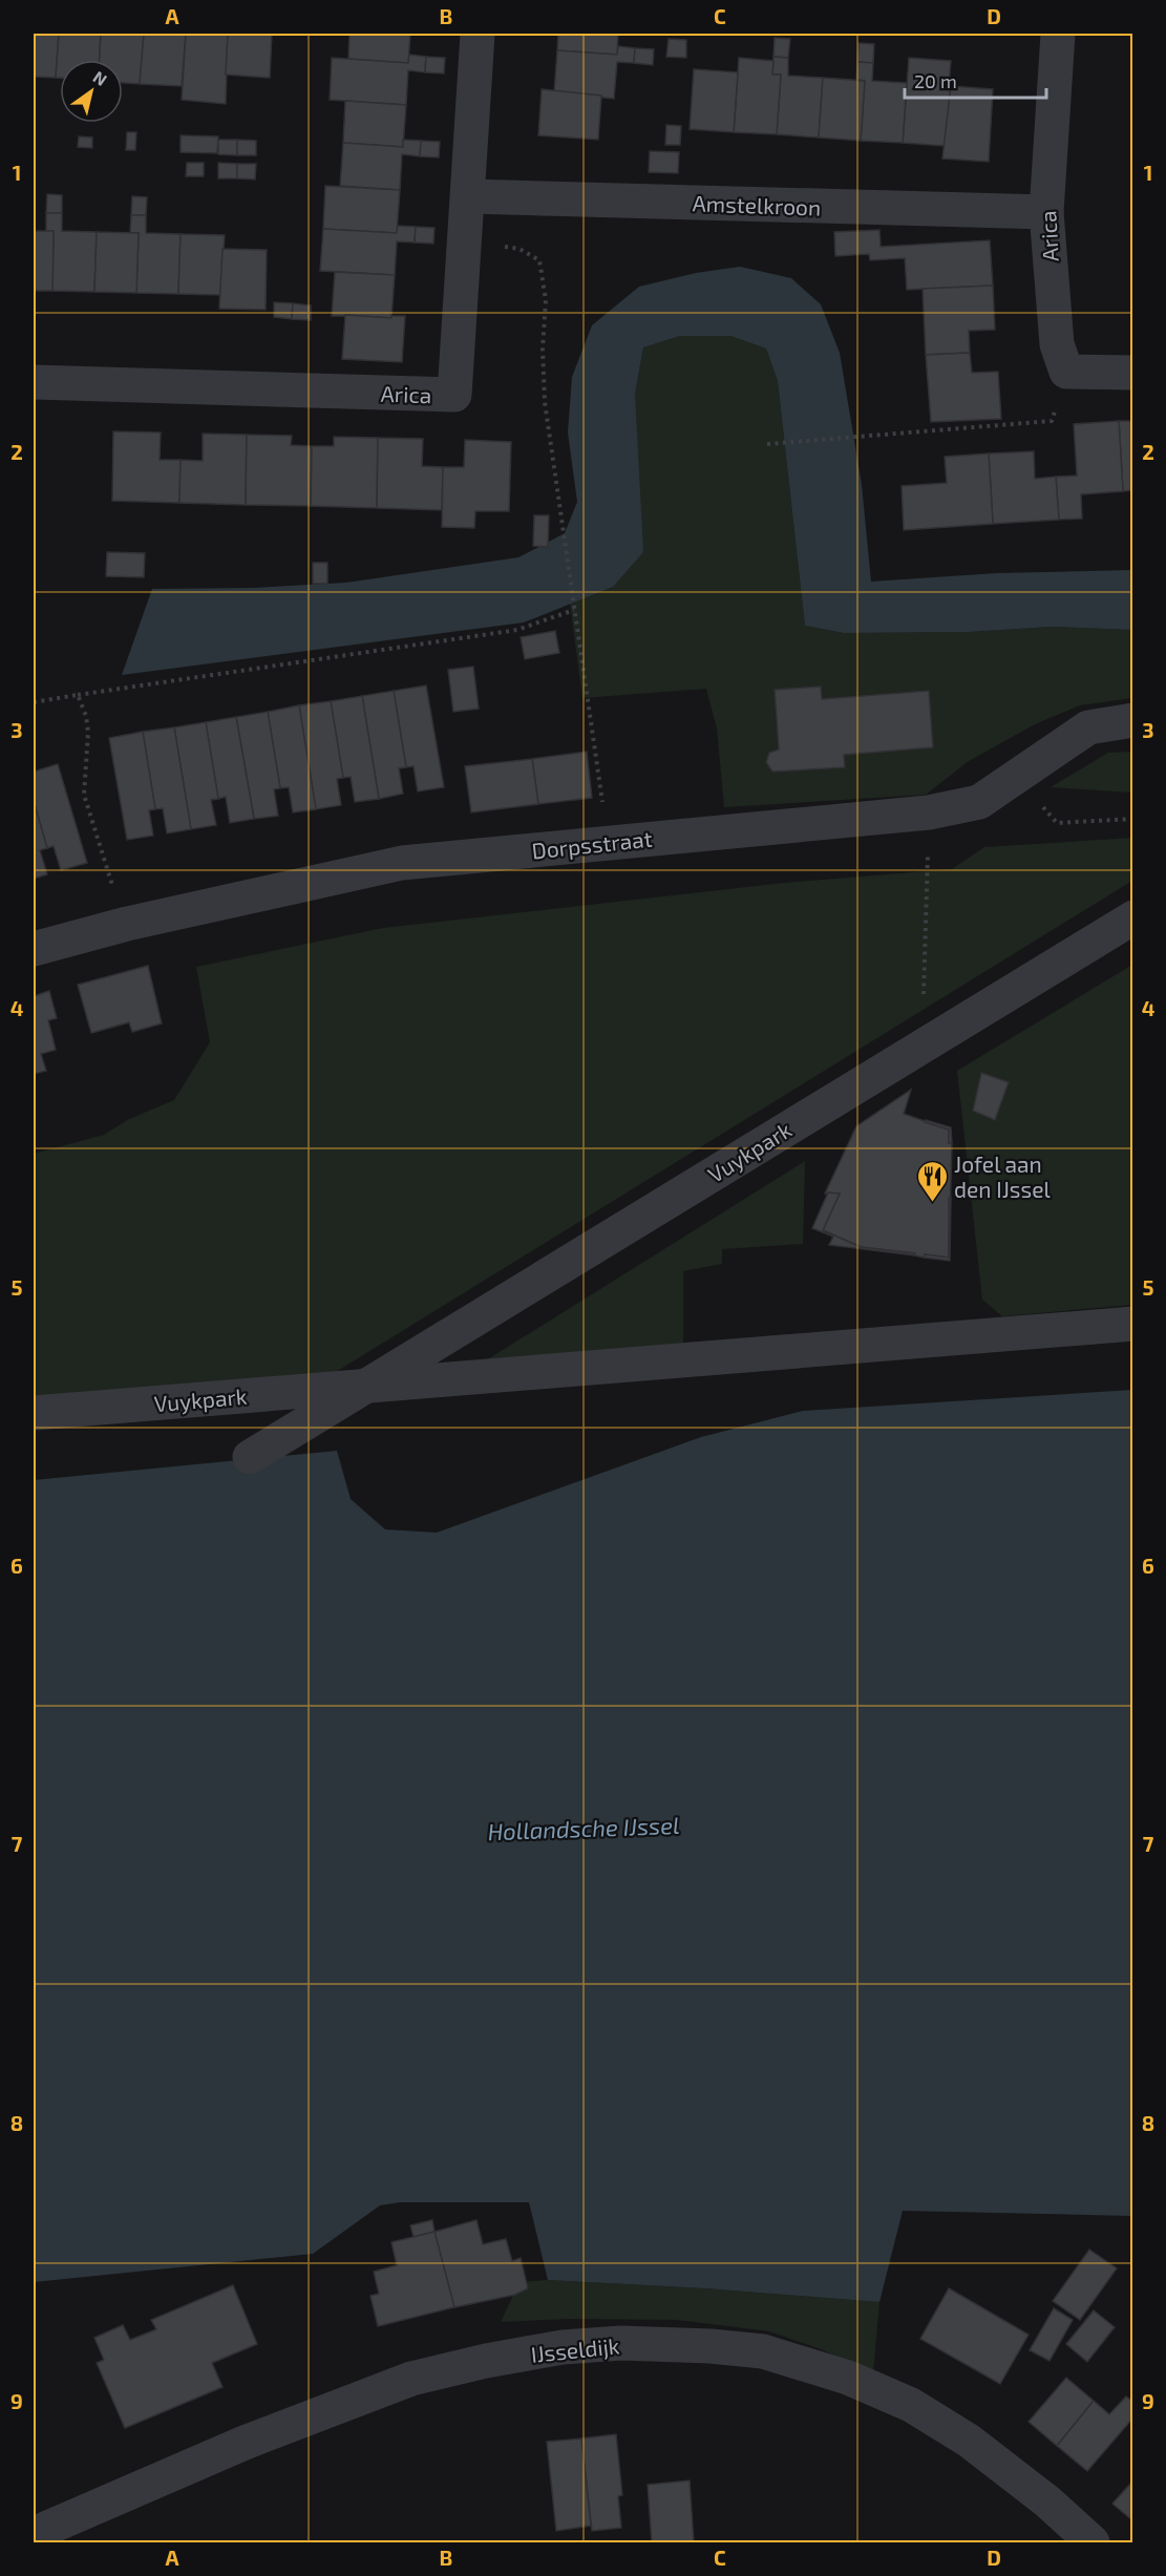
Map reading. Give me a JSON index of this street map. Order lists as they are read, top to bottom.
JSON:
{
  "streets": {
    "street": [
      "Amstelkroon",
      "Arica",
      "Dorpsstraat",
      "Vuykpark",
      "IJsseldijk"
    ]
  },
  "crossings": [
    ["Amstelkroon", "Arica"]
  ],
  "water": ["Hollandsche IJssel"],
  "places": {
    "restaurant": ["Jofel aan den IJssel"]
  },
  "scale_bar": "20 m",
  "north": "top right",
  "grid": {
    "columns": [
      "A",
      "B",
      "C",
      "D"
    ],
    "rows": [
      "1",
      "2",
      "3",
      "4",
      "5",
      "6",
      "7",
      "8",
      "9"
    ]
  }
}
